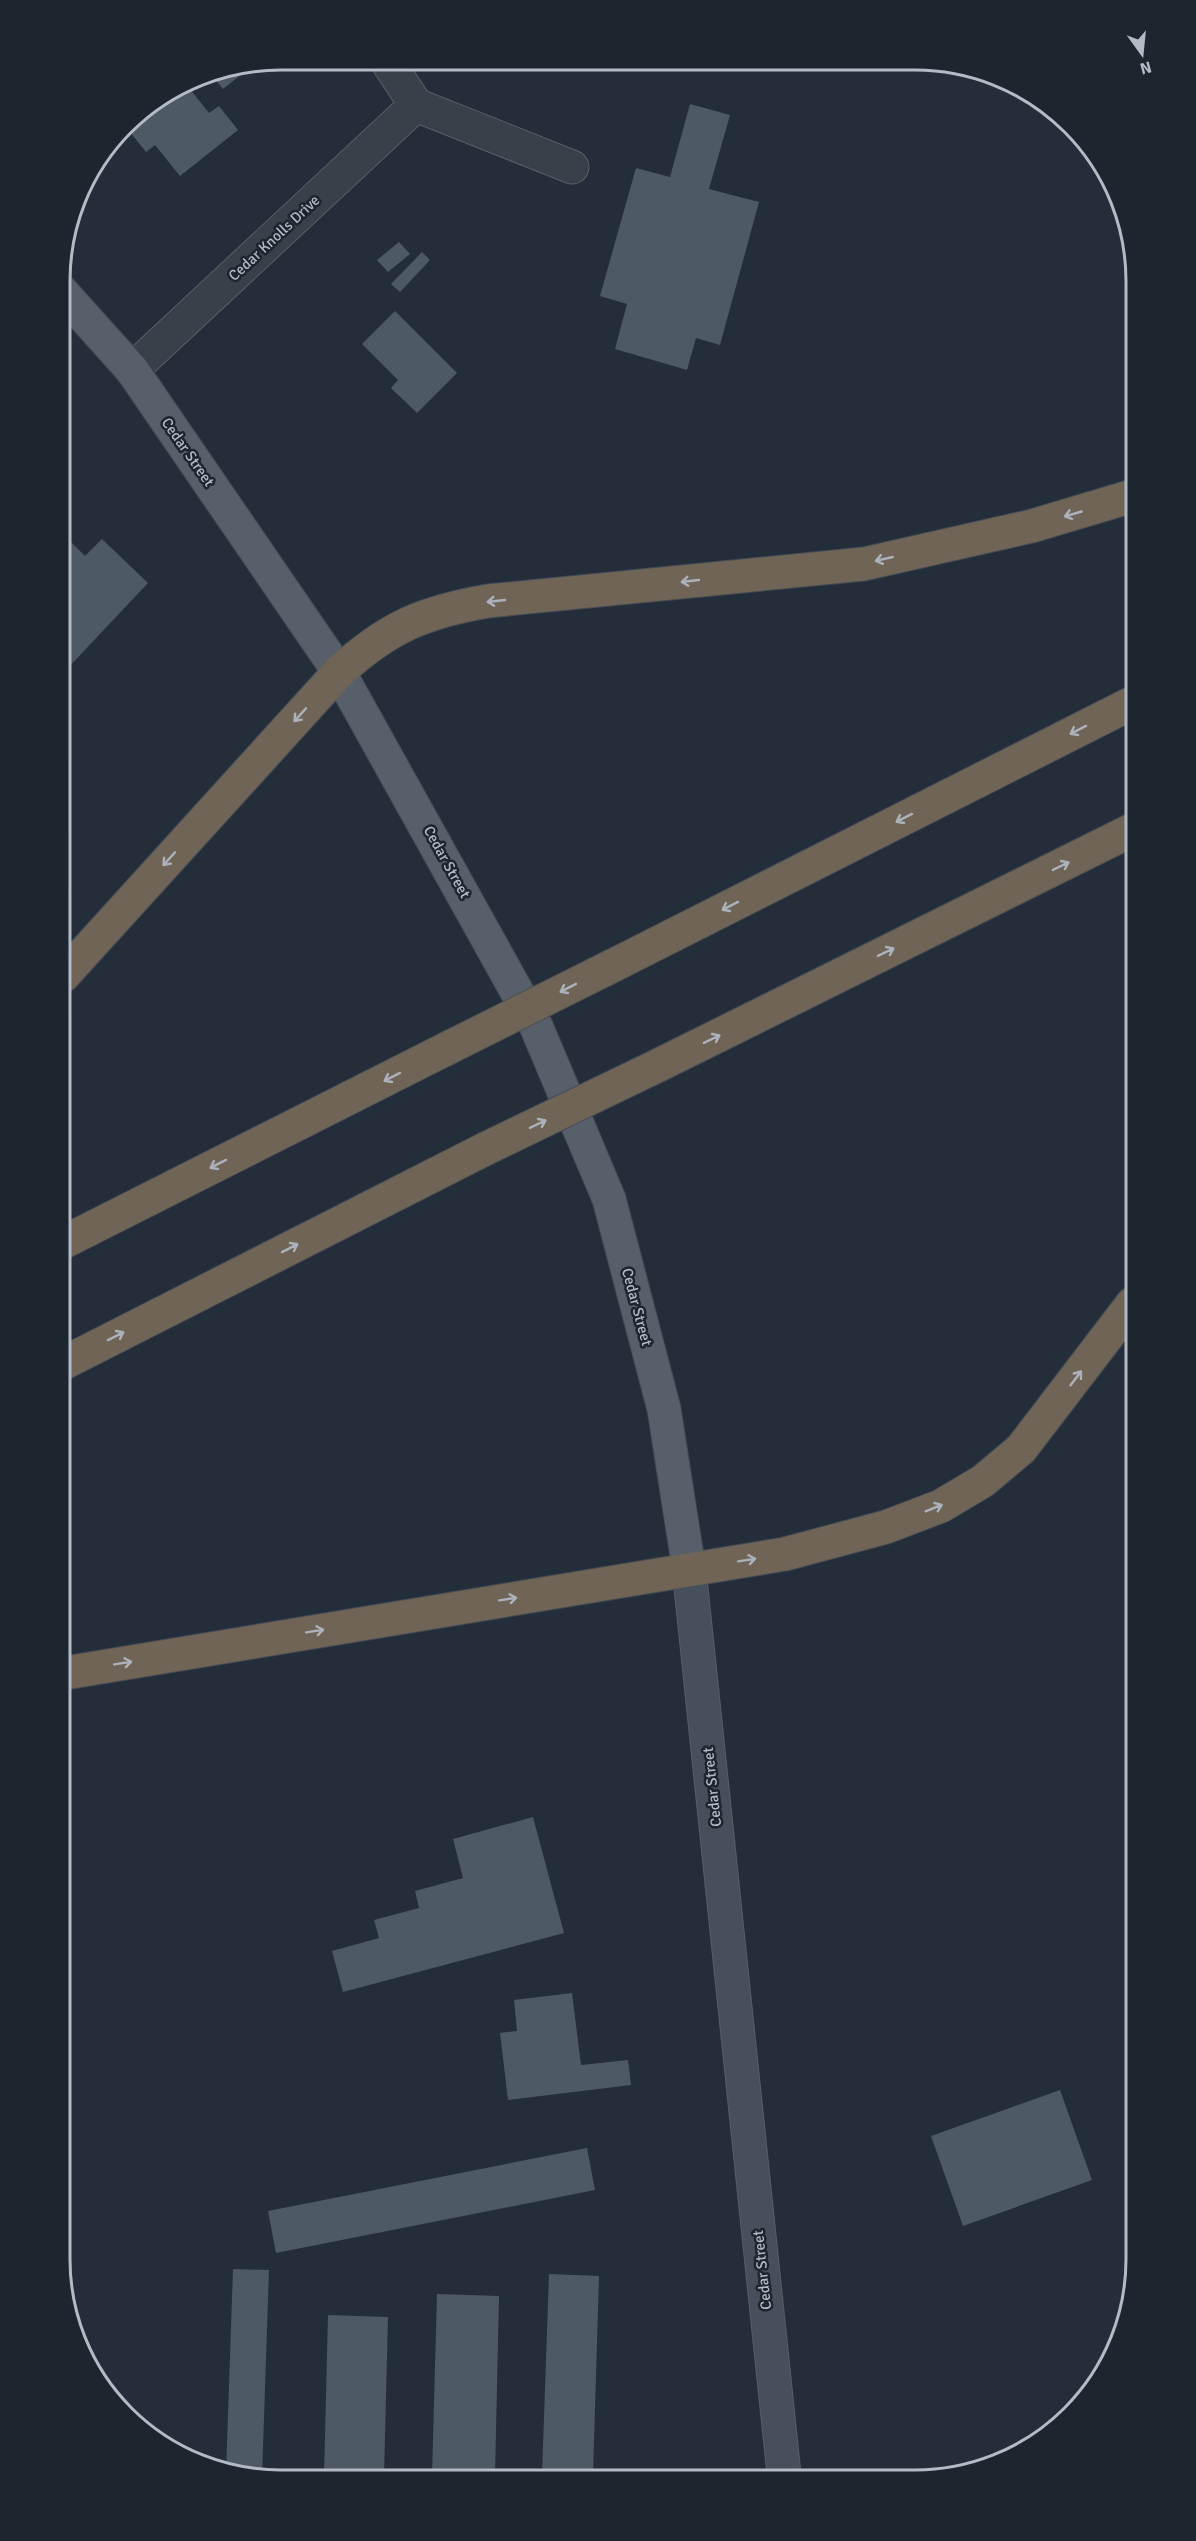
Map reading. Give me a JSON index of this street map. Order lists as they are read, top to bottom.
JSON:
{
  "streets": {
    "main road": ["Cedar Street"],
    "street": ["Cedar Knolls Drive"]
  },
  "crossings": [
    ["Cedar Knolls Drive", "Cedar Street"]
  ],
  "north": "bottom"
}
